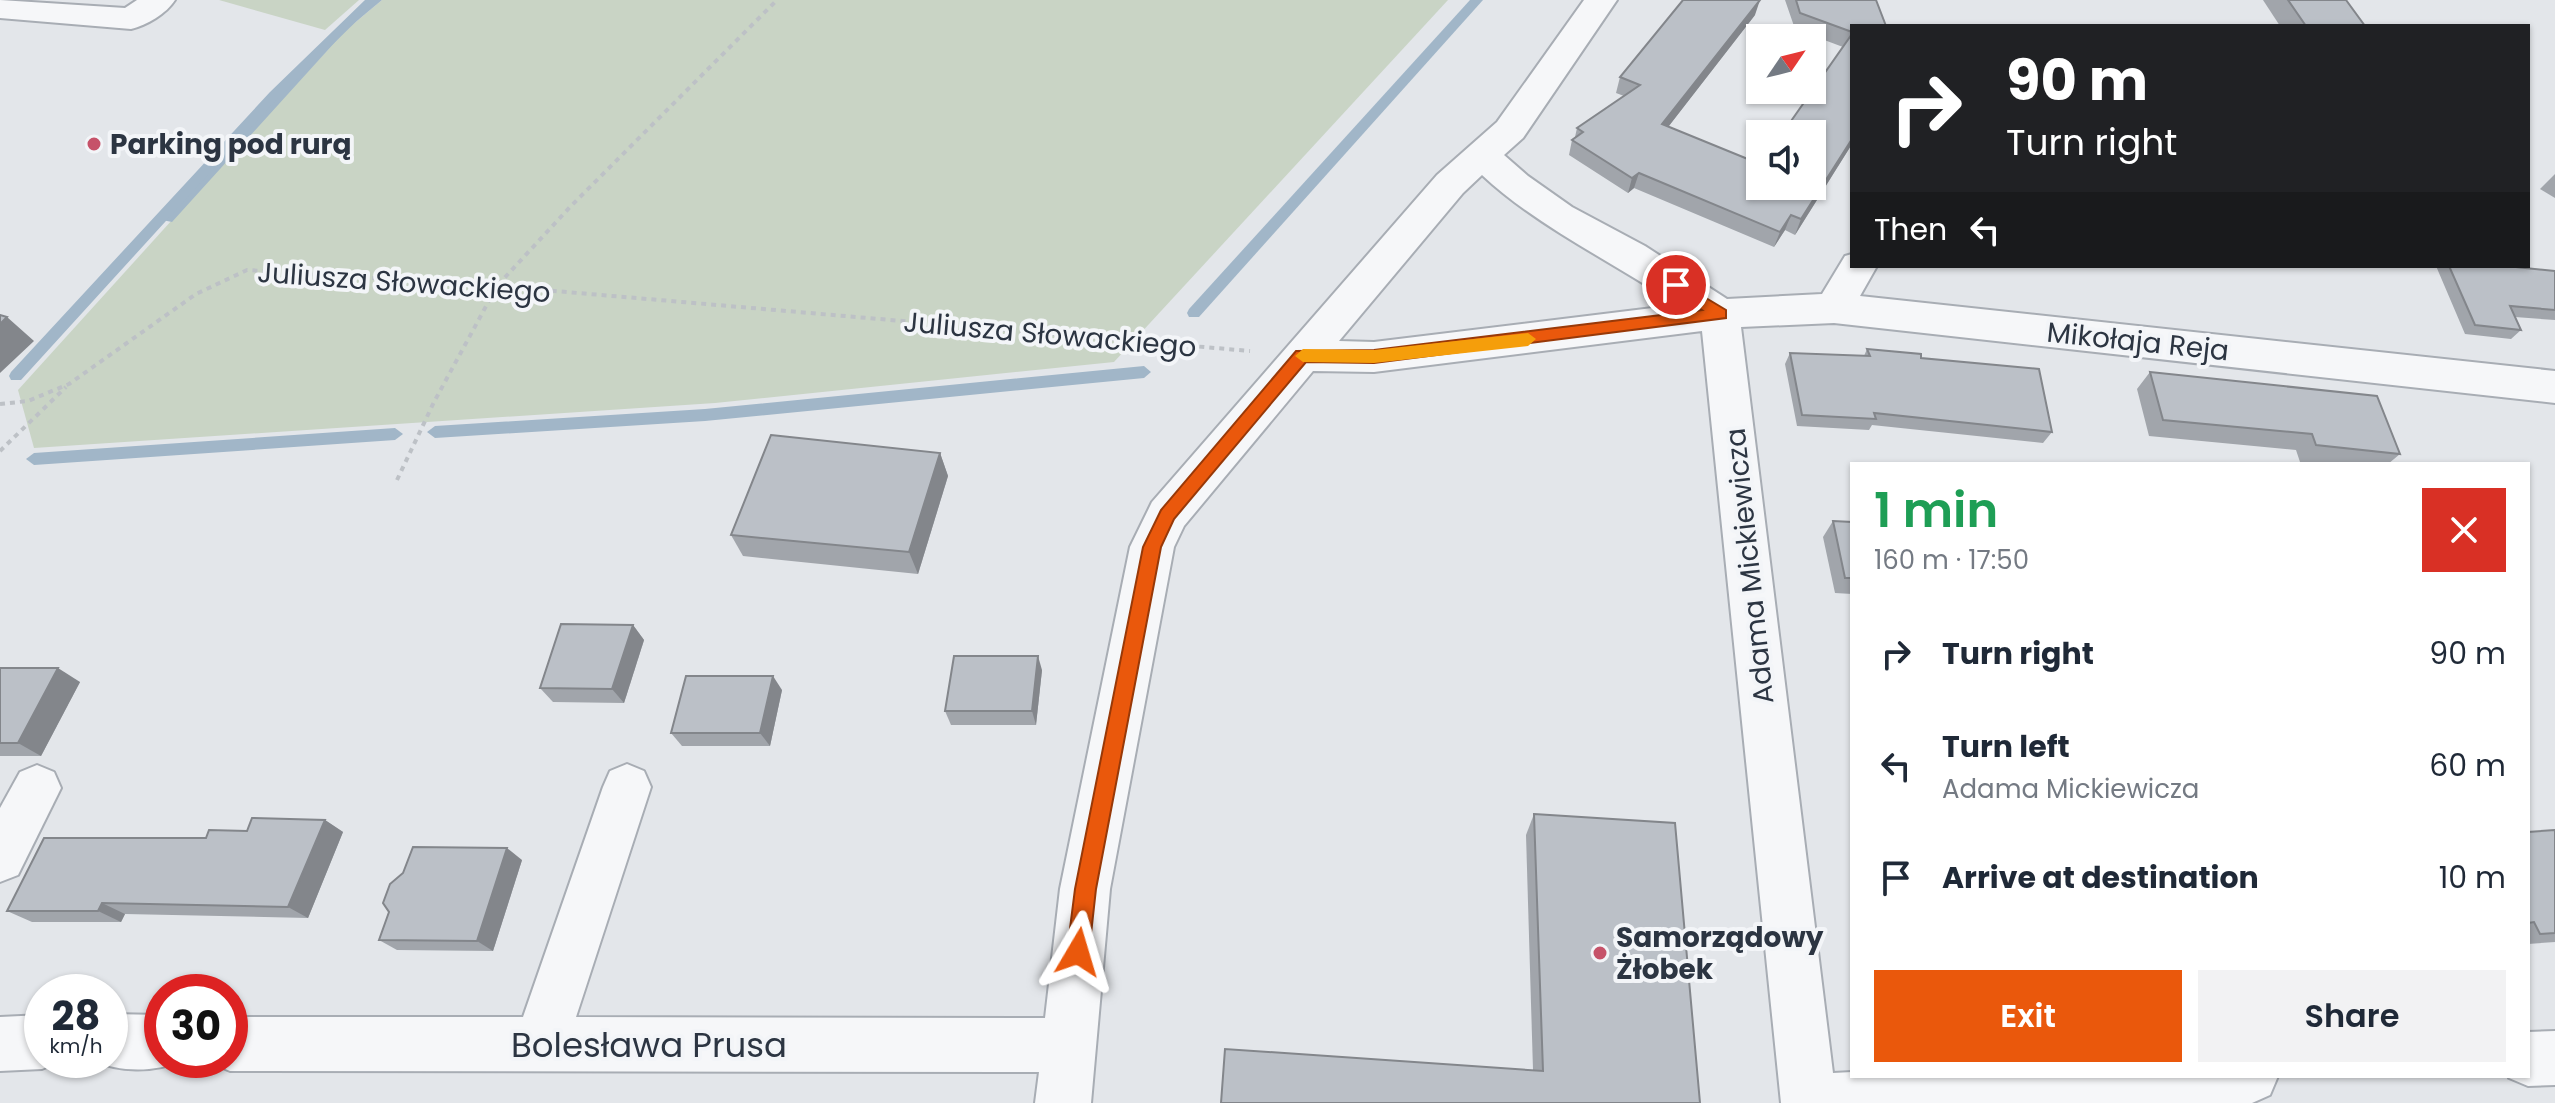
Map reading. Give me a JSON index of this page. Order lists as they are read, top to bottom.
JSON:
{
  "streets": {
    "street": ["Mikołaja Reja", "Adama Mickiewicza", "Bolesława Prusa"],
    "path": ["Juliusza Słowackiego"]
  },
  "crossings": [
    ["Juliusza Słowackiego", "Mikołaja Reja"],
    ["Mikołaja Reja", "Adama Mickiewicza"]
  ],
  "places": ["Parking pod rurą", "Samorządowy Żłobek"],
  "north": "top right",
  "page": {
    "turn": ["90 m", "Turn right"],
    "then": "Then",
    "heading": ["1 min", "160 m · 17:50"],
    "list": [
      {
        "name": "Turn right",
        "value": "90 m"
      },
      {
        "name": "Turn left",
        "note": "Adama Mickiewicza",
        "value": "60 m"
      },
      {
        "name": "Arrive at destination",
        "value": "10 m"
      }
    ],
    "buttons": ["Exit", "Share"],
    "speed": "28 km/h",
    "limit": "30"
  }
}
